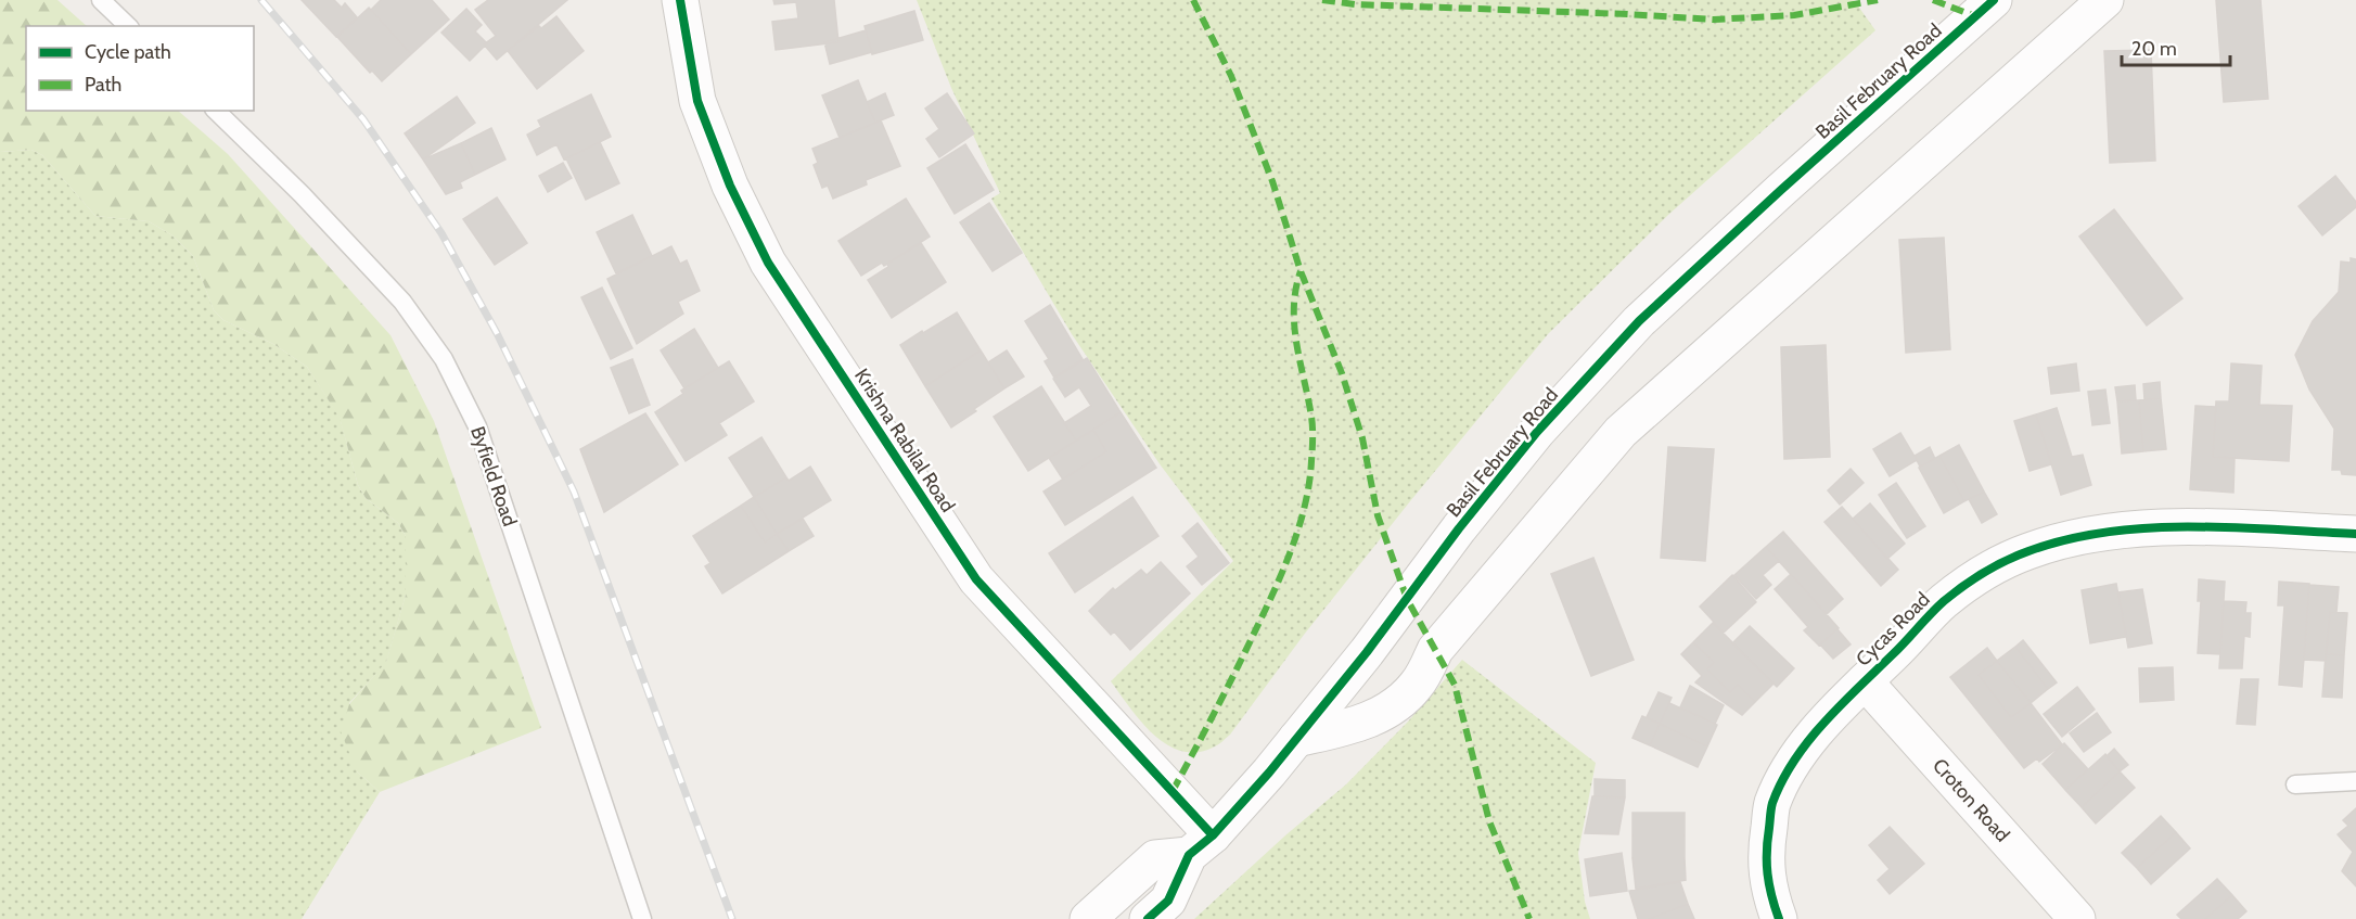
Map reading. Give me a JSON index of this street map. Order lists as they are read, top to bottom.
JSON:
{
  "streets": {
    "street": [
      "Basil February Road",
      "Krishna Rabilal Road",
      "Cycas Road",
      "Croton Road"
    ],
    "lane": ["Byfield Road"]
  },
  "crossings": [
    ["Basil February Road", "Krishna Rabilal Road"],
    ["Cycas Road", "Croton Road"]
  ],
  "legend": ["Cycle path", "Path"],
  "scale_bar": "20 m"
}
